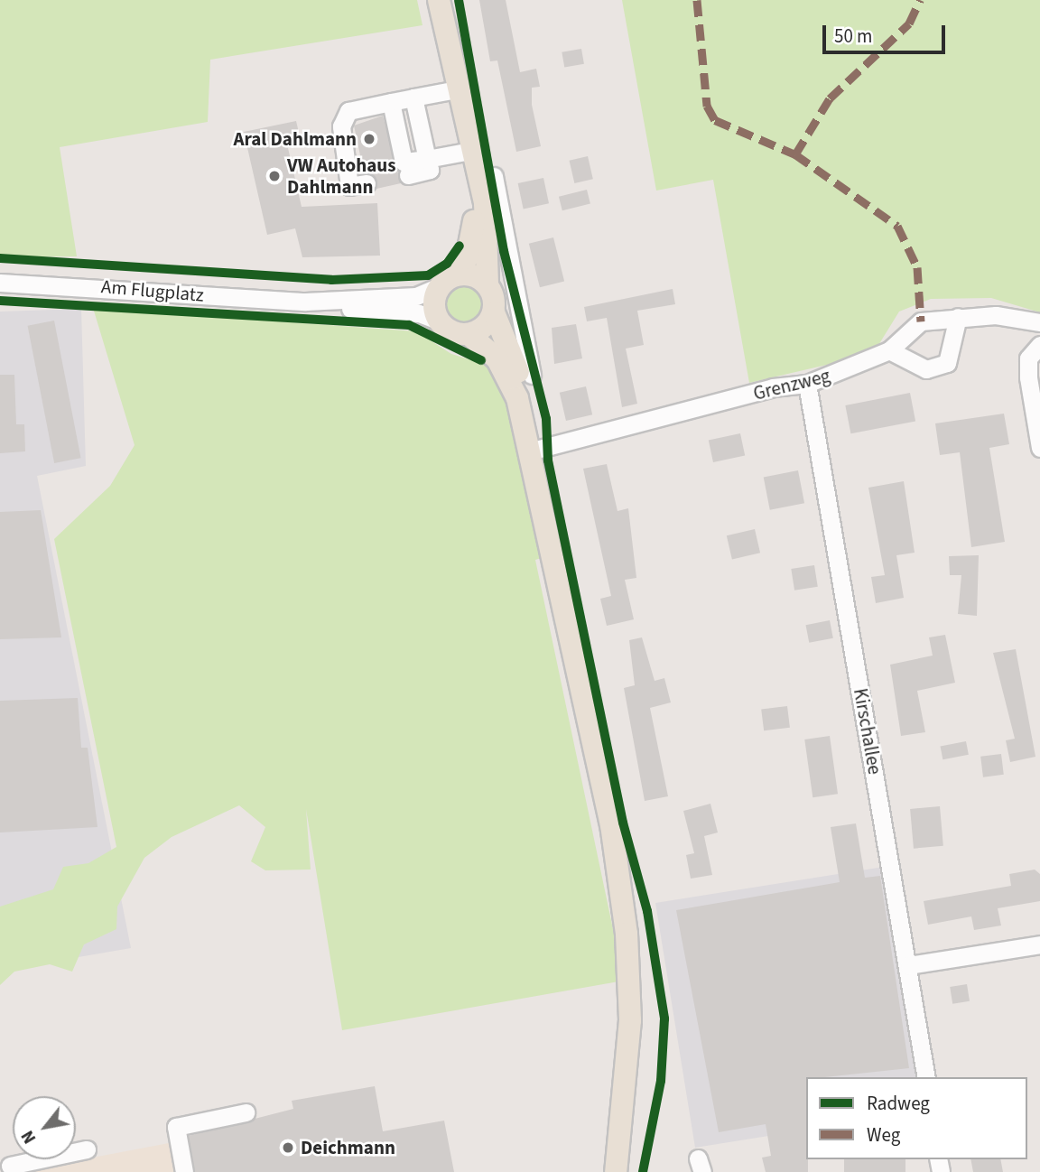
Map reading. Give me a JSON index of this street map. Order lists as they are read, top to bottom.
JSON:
{
  "streets": {
    "street": ["Am Flugplatz", "Grenzweg", "Kirschallee"]
  },
  "crossings": [
    ["Grenzweg", "Kirschallee"]
  ],
  "places": ["Aral Dahlmann", "VW Autohaus Dahlmann", "Deichmann"],
  "legend": ["Radweg", "Weg"],
  "scale_bar": "50 m",
  "north": "bottom left"
}
